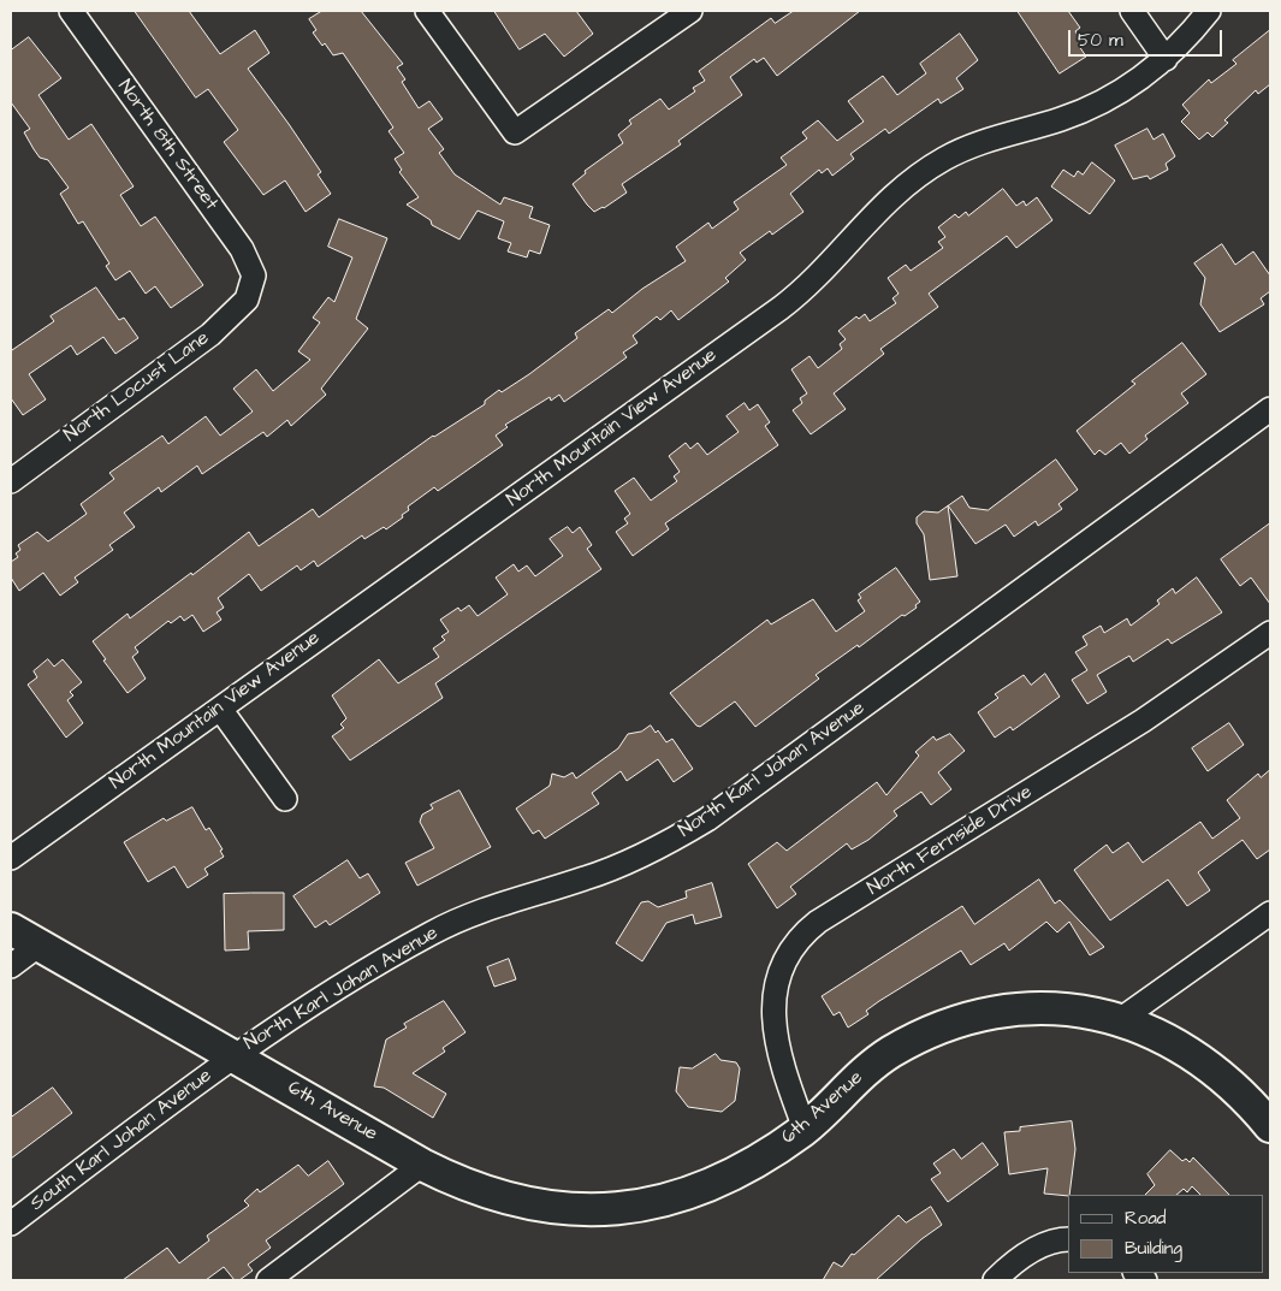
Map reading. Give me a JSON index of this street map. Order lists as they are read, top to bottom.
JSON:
{
  "streets": {
    "street": [
      "North 8th Street",
      "North Locust Lane",
      "North Mountain View Avenue",
      "North Karl Johan Avenue",
      "North Fernside Drive",
      "6th Avenue",
      "South Karl Johan Avenue"
    ]
  },
  "crossings": [
    ["North 8th Street", "North Locust Lane"],
    ["North Karl Johan Avenue", "6th Avenue"],
    ["North Karl Johan Avenue", "South Karl Johan Avenue"],
    ["North Fernside Drive", "6th Avenue"],
    ["6th Avenue", "South Karl Johan Avenue"]
  ],
  "legend": ["Road", "Building"],
  "scale_bar": "50 m"
}
